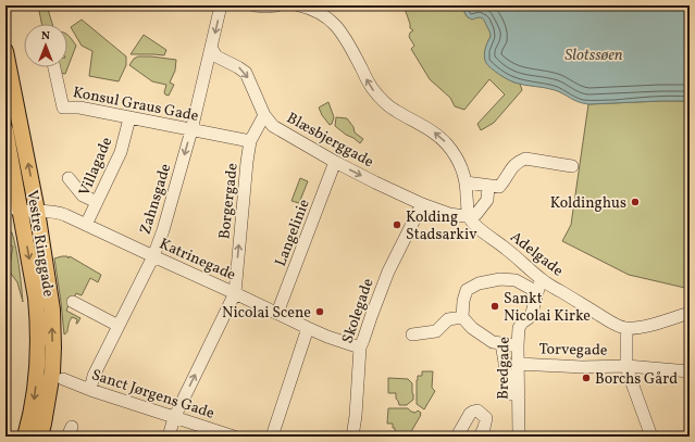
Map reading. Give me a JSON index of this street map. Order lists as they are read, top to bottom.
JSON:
{
  "streets": {
    "main road": ["Vestre Ringgade"],
    "street": [
      "Konsul Graus Gade",
      "Blæsbjerggade",
      "Villagade",
      "Zahnsgade",
      "Borgergade",
      "Langelinie",
      "Adelgade",
      "Katrinegade",
      "Skolegade",
      "Torvegade",
      "Bredgade",
      "Sanct Jørgens Gade"
    ]
  },
  "crossings": [
    ["Konsul Graus Gade", "Villagade"],
    ["Konsul Graus Gade", "Zahnsgade"],
    ["Konsul Graus Gade", "Borgergade"],
    ["Blæsbjerggade", "Zahnsgade"],
    ["Blæsbjerggade", "Borgergade"],
    ["Blæsbjerggade", "Langelinie"],
    ["Blæsbjerggade", "Adelgade"],
    ["Blæsbjerggade", "Skolegade"],
    ["Villagade", "Katrinegade"],
    ["Zahnsgade", "Katrinegade"],
    ["Zahnsgade", "Sanct Jørgens Gade"],
    ["Borgergade", "Katrinegade"],
    ["Langelinie", "Katrinegade"],
    ["Vestre Ringgade", "Katrinegade"],
    ["Adelgade", "Bredgade"],
    ["Katrinegade", "Skolegade"],
    ["Torvegade", "Bredgade"]
  ],
  "one_way": ["Zahnsgade", "Borgergade"],
  "water": ["Slotssøen"],
  "places": [
    "Koldinghus",
    "Kolding Stadsarkiv",
    "Sankt Nicolai Kirke",
    "Nicolai Scene",
    "Borchs Gård"
  ],
  "north": "top"
}
